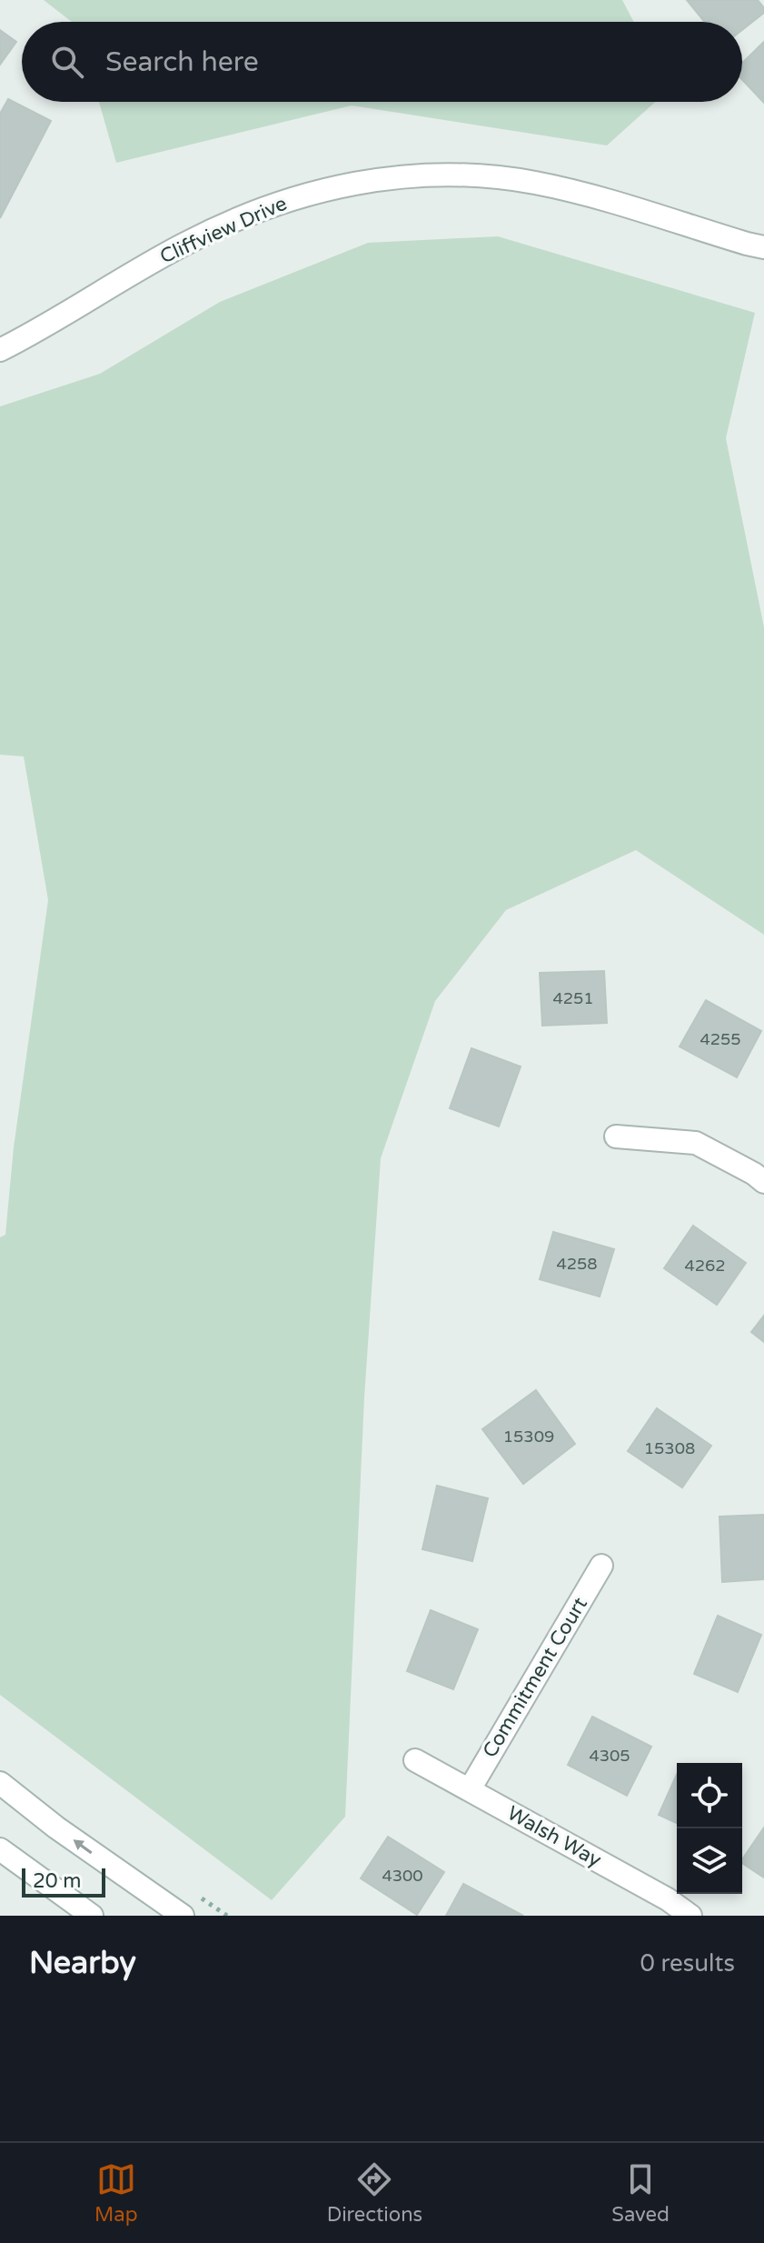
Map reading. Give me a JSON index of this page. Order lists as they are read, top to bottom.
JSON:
{
  "streets": {
    "street": ["Cliffview Drive", "Commitment Court", "Walsh Way"]
  },
  "crossings": [
    ["Commitment Court", "Walsh Way"]
  ],
  "house_numbers": [
    "4251",
    "4255",
    "4258",
    "4262",
    "15309",
    "15308",
    "4305",
    "4300"
  ],
  "scale_bar": "20 m",
  "page": {
    "search": "Search here",
    "scale": "20 m",
    "heading": ["Nearby", "0 results"],
    "nav": ["Map", "Directions", "Saved"]
  }
}
